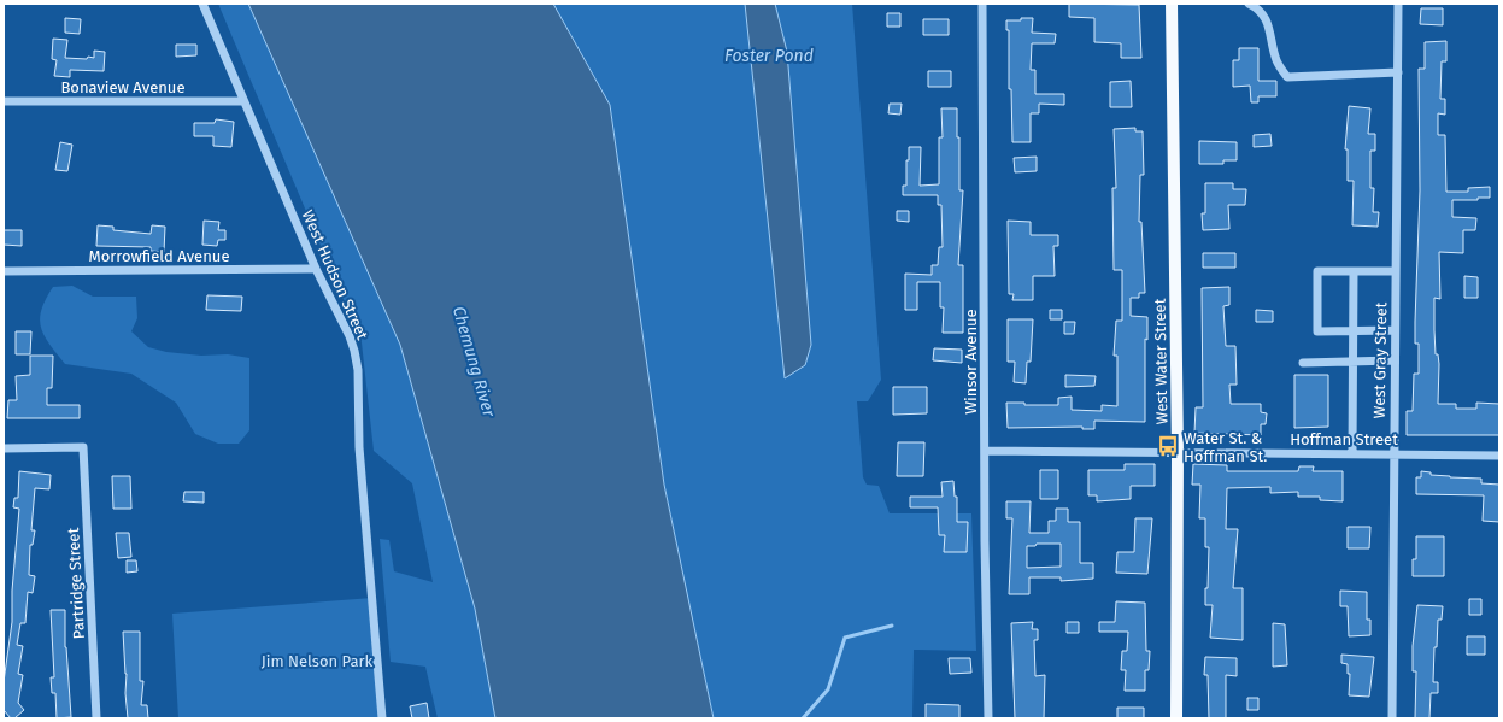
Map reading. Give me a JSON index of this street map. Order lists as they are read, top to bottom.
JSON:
{
  "streets": {
    "main road": ["West Water Street"],
    "street": [
      "Bonaview Avenue",
      "Morrowfield Avenue",
      "West Hudson Street",
      "West Gray Street",
      "Winsor Avenue",
      "Hoffman Street",
      "Partridge Street"
    ]
  },
  "crossings": [
    ["Bonaview Avenue", "West Hudson Street"],
    ["Morrowfield Avenue", "West Hudson Street"],
    ["West Gray Street", "Hoffman Street"],
    ["Winsor Avenue", "Hoffman Street"],
    ["West Water Street", "Hoffman Street"]
  ],
  "water": ["Foster Pond", "Chemung River"],
  "parks": ["Jim Nelson Park"],
  "places": {
    "bus stop": ["Water St. & Hoffman St."]
  }
}
